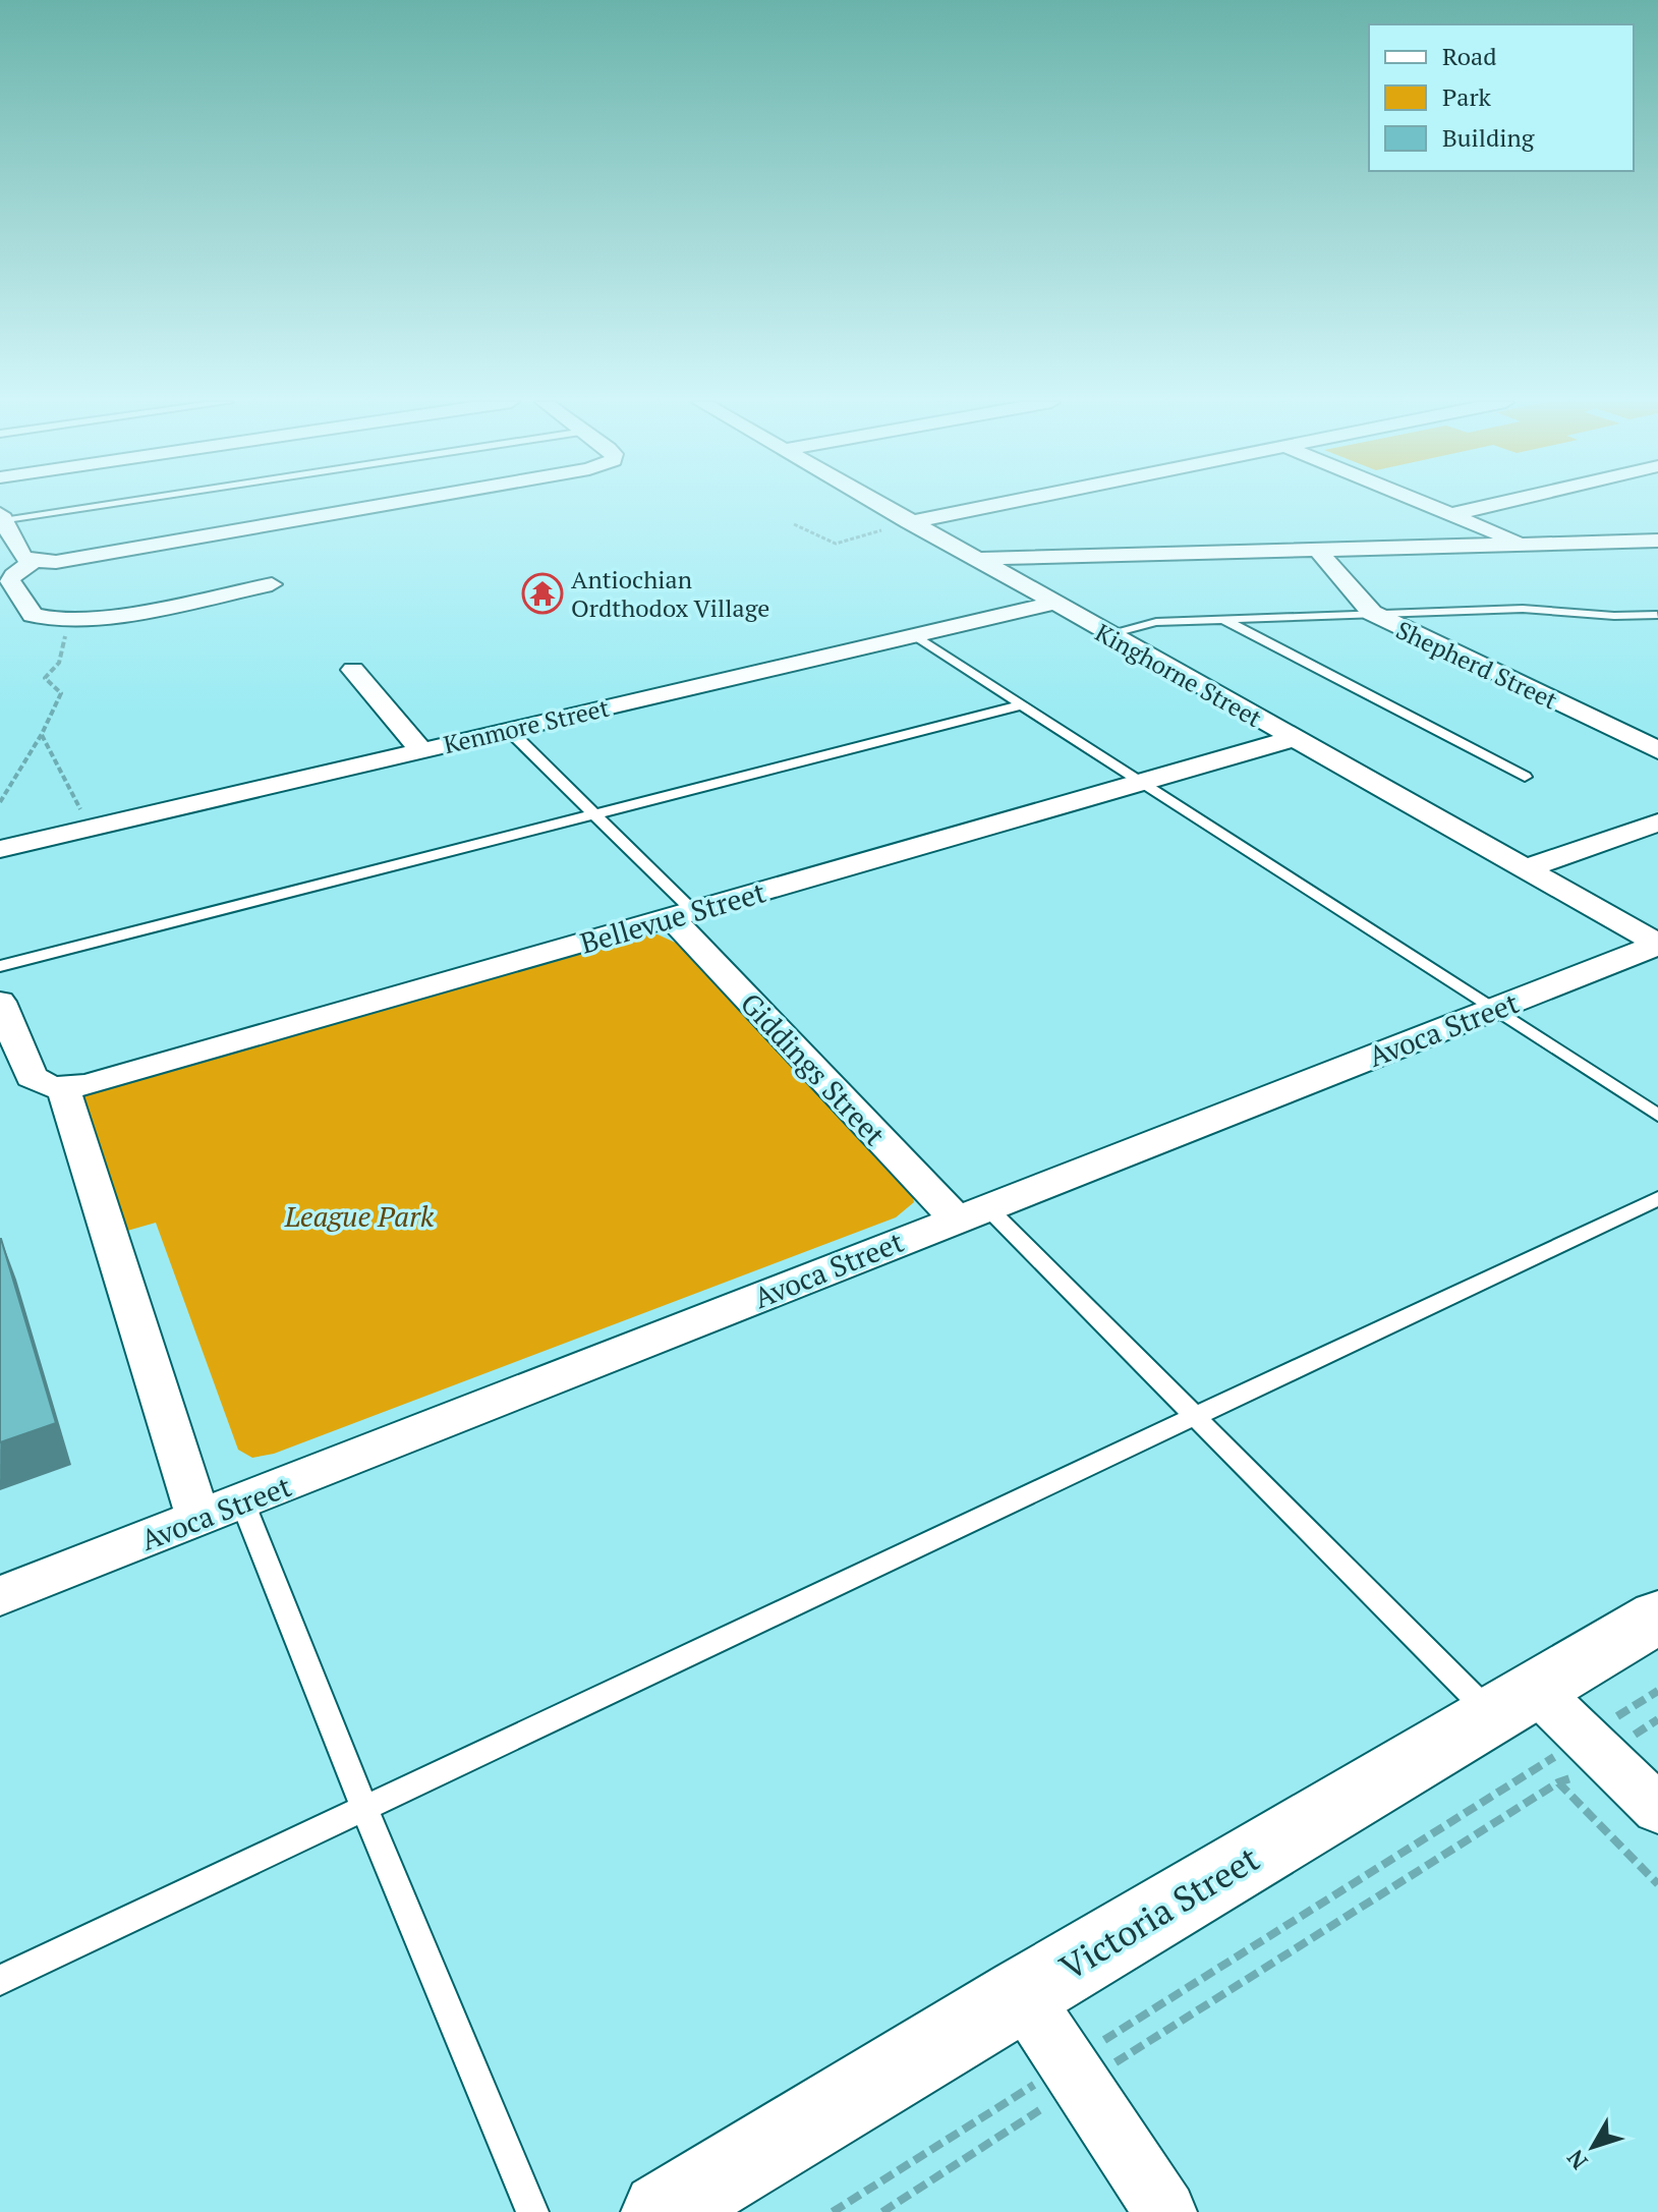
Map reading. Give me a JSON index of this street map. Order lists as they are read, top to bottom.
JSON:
{
  "streets": {
    "main road": ["Victoria Street"],
    "street": [
      "Shepherd Street",
      "Kinghorne Street",
      "Kenmore Street",
      "Bellevue Street",
      "Avoca Street",
      "Giddings Street"
    ]
  },
  "crossings": [
    ["Kinghorne Street", "Kenmore Street"],
    ["Kinghorne Street", "Bellevue Street"],
    ["Kinghorne Street", "Avoca Street"],
    ["Bellevue Street", "Giddings Street"],
    ["Avoca Street", "Giddings Street"]
  ],
  "parks": ["League Park"],
  "places": {
    "temple": ["Antiochian Ordthodox Village"]
  },
  "legend": ["Road", "Park", "Building"],
  "north": "bottom left"
}
